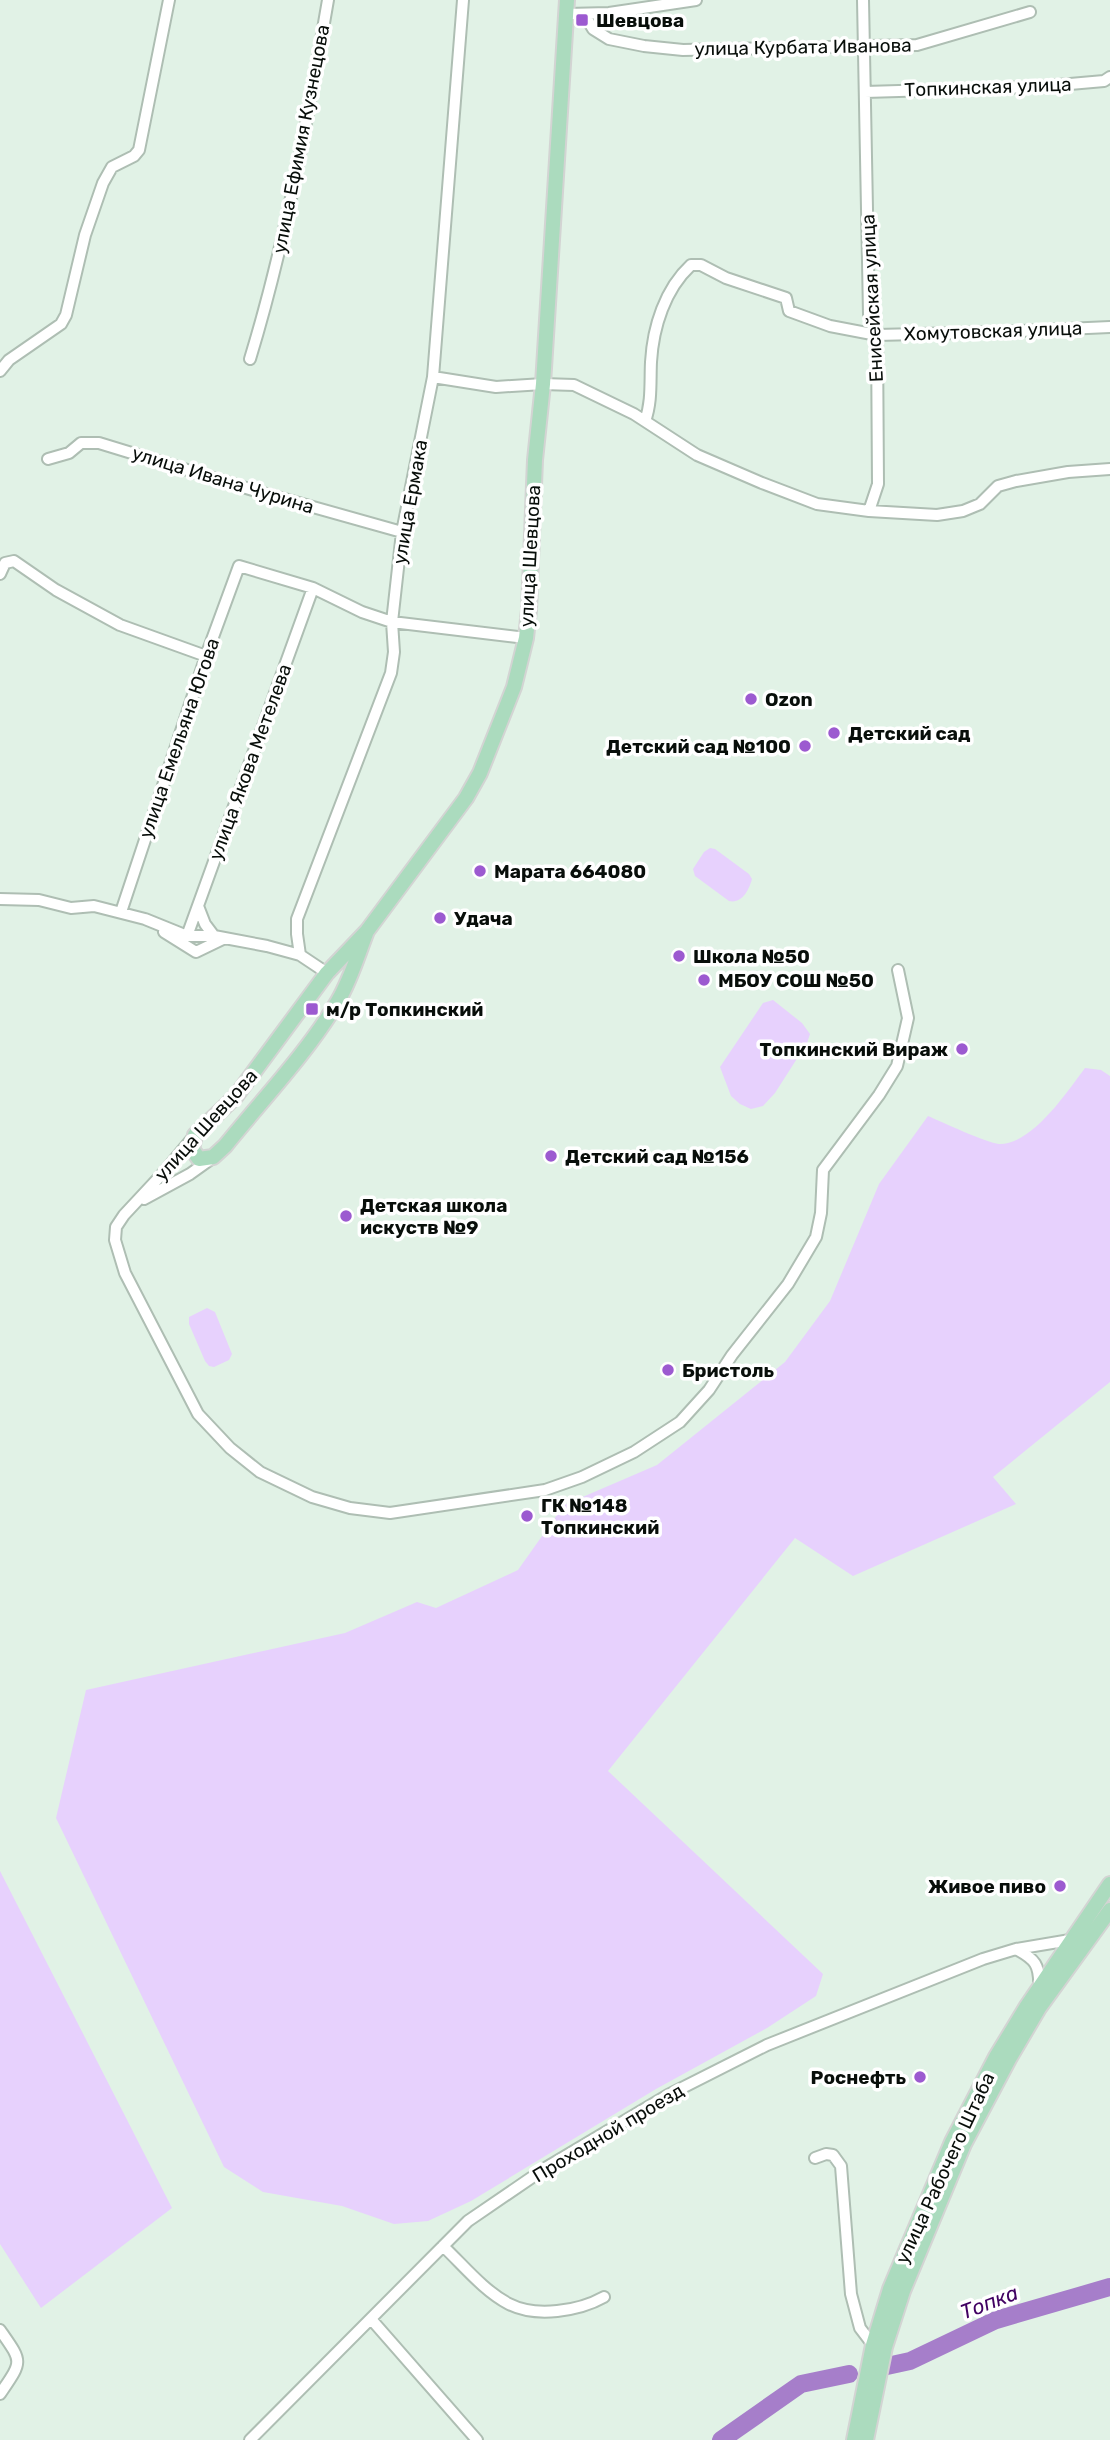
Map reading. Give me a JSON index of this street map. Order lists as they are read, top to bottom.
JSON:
{
  "streets": {
    "main road": ["улица Шевцова", "улица Рабочего Штаба"],
    "street": [
      "улица Курбата Иванова",
      "Топкинская улица",
      "улица Ефимия Кузнецова",
      "Енисейская улица",
      "Хомутовская улица",
      "улица Ивана Чурина",
      "улица Ермака",
      "улица Емельяна Югова",
      "улица Якова Метелева",
      "Проходной проезд"
    ]
  },
  "crossings": [
    ["улица Курбата Иванова", "Енисейская улица"],
    ["Топкинская улица", "Енисейская улица"],
    ["Енисейская улица", "Хомутовская улица"],
    ["улица Ивана Чурина", "улица Ермака"],
    ["улица Емельяна Югова", "улица Якова Метелева"],
    ["Проходной проезд", "улица Рабочего Штаба"]
  ],
  "water": ["Топка"],
  "places": {
    "transit": ["Шевцова", "м/р Топкинский"],
    "other": [
      "Ozon",
      "Детский сад",
      "Детский сад №100",
      "Марата 664080",
      "Удача",
      "Школа №50",
      "МБОУ СОШ №50",
      "Топкинский Вираж",
      "Детский сад №156",
      "Детская школа искуств №9",
      "Бристоль",
      "ГК №148 Топкинский",
      "Живое пиво",
      "Роснефть"
    ]
  }
}
